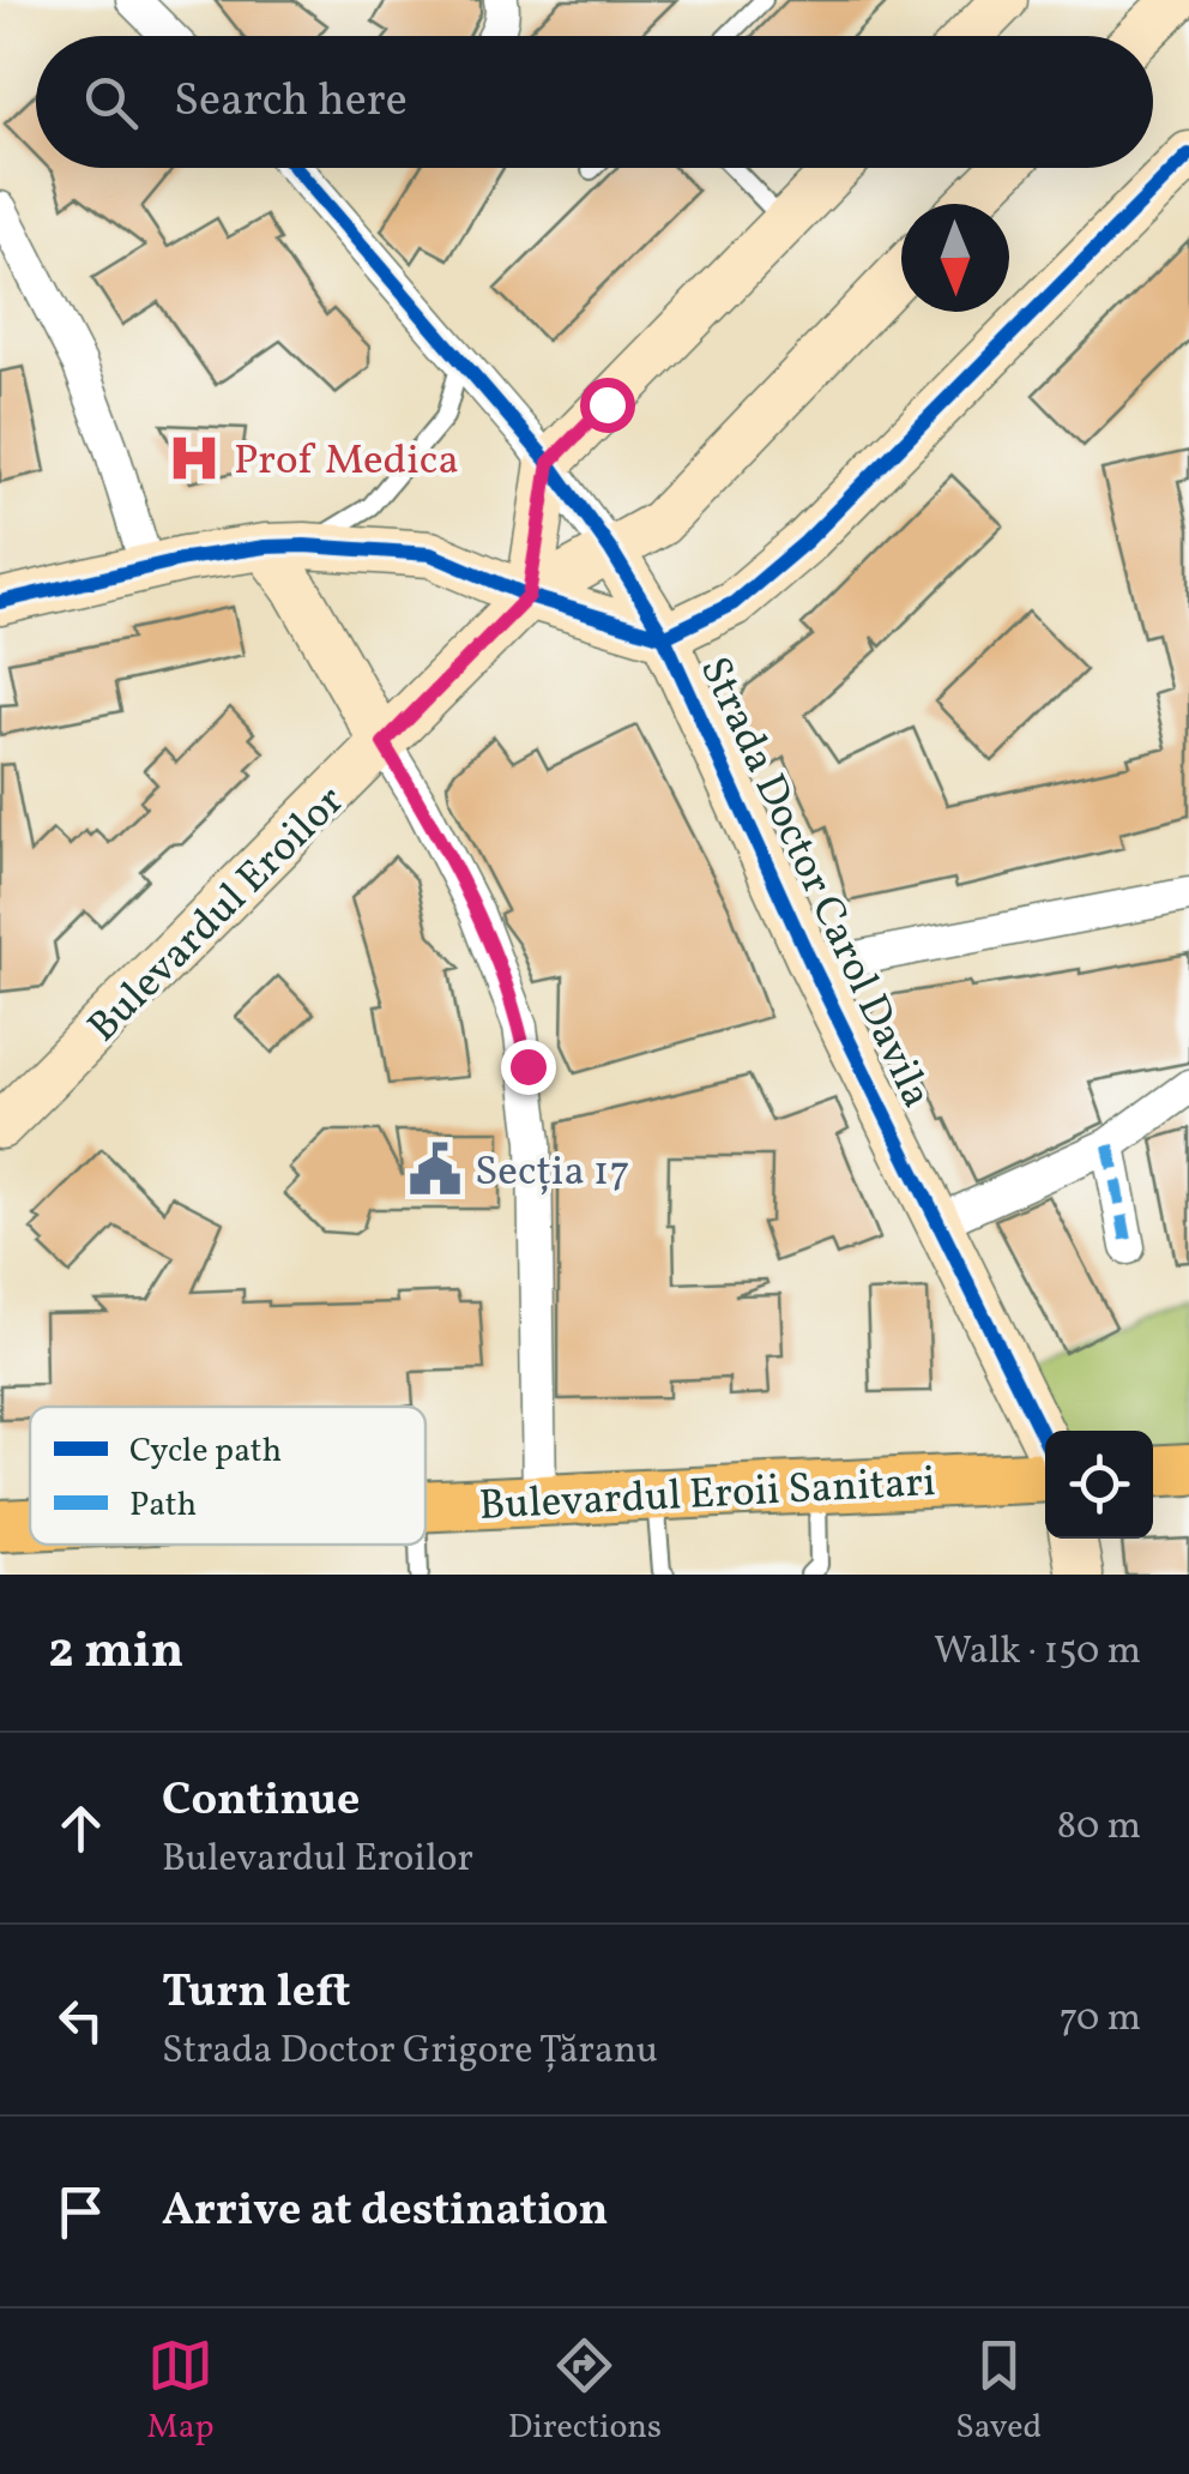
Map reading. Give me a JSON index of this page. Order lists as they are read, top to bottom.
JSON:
{
  "streets": {
    "main road": ["Bulevardul Eroii Sanitari"],
    "street": ["Strada Doctor Carol Davila", "Bulevardul Eroilor"]
  },
  "crossings": [
    ["Strada Doctor Carol Davila", "Bulevardul Eroilor"]
  ],
  "places": {
    "hospital": ["Prof Medica"],
    "public building": ["Secția 17"]
  },
  "legend": ["Cycle path", "Path"],
  "north": "bottom",
  "page": {
    "search": "Search here",
    "heading": ["2 min", "Walk · 150 m"],
    "list": [
      ["Continue", "Bulevardul Eroilor", "80 m"],
      ["Turn left", "Strada Doctor Grigore Țăranu", "70 m"],
      "Arrive at destination"
    ],
    "nav": ["Map", "Directions", "Saved"]
  }
}
